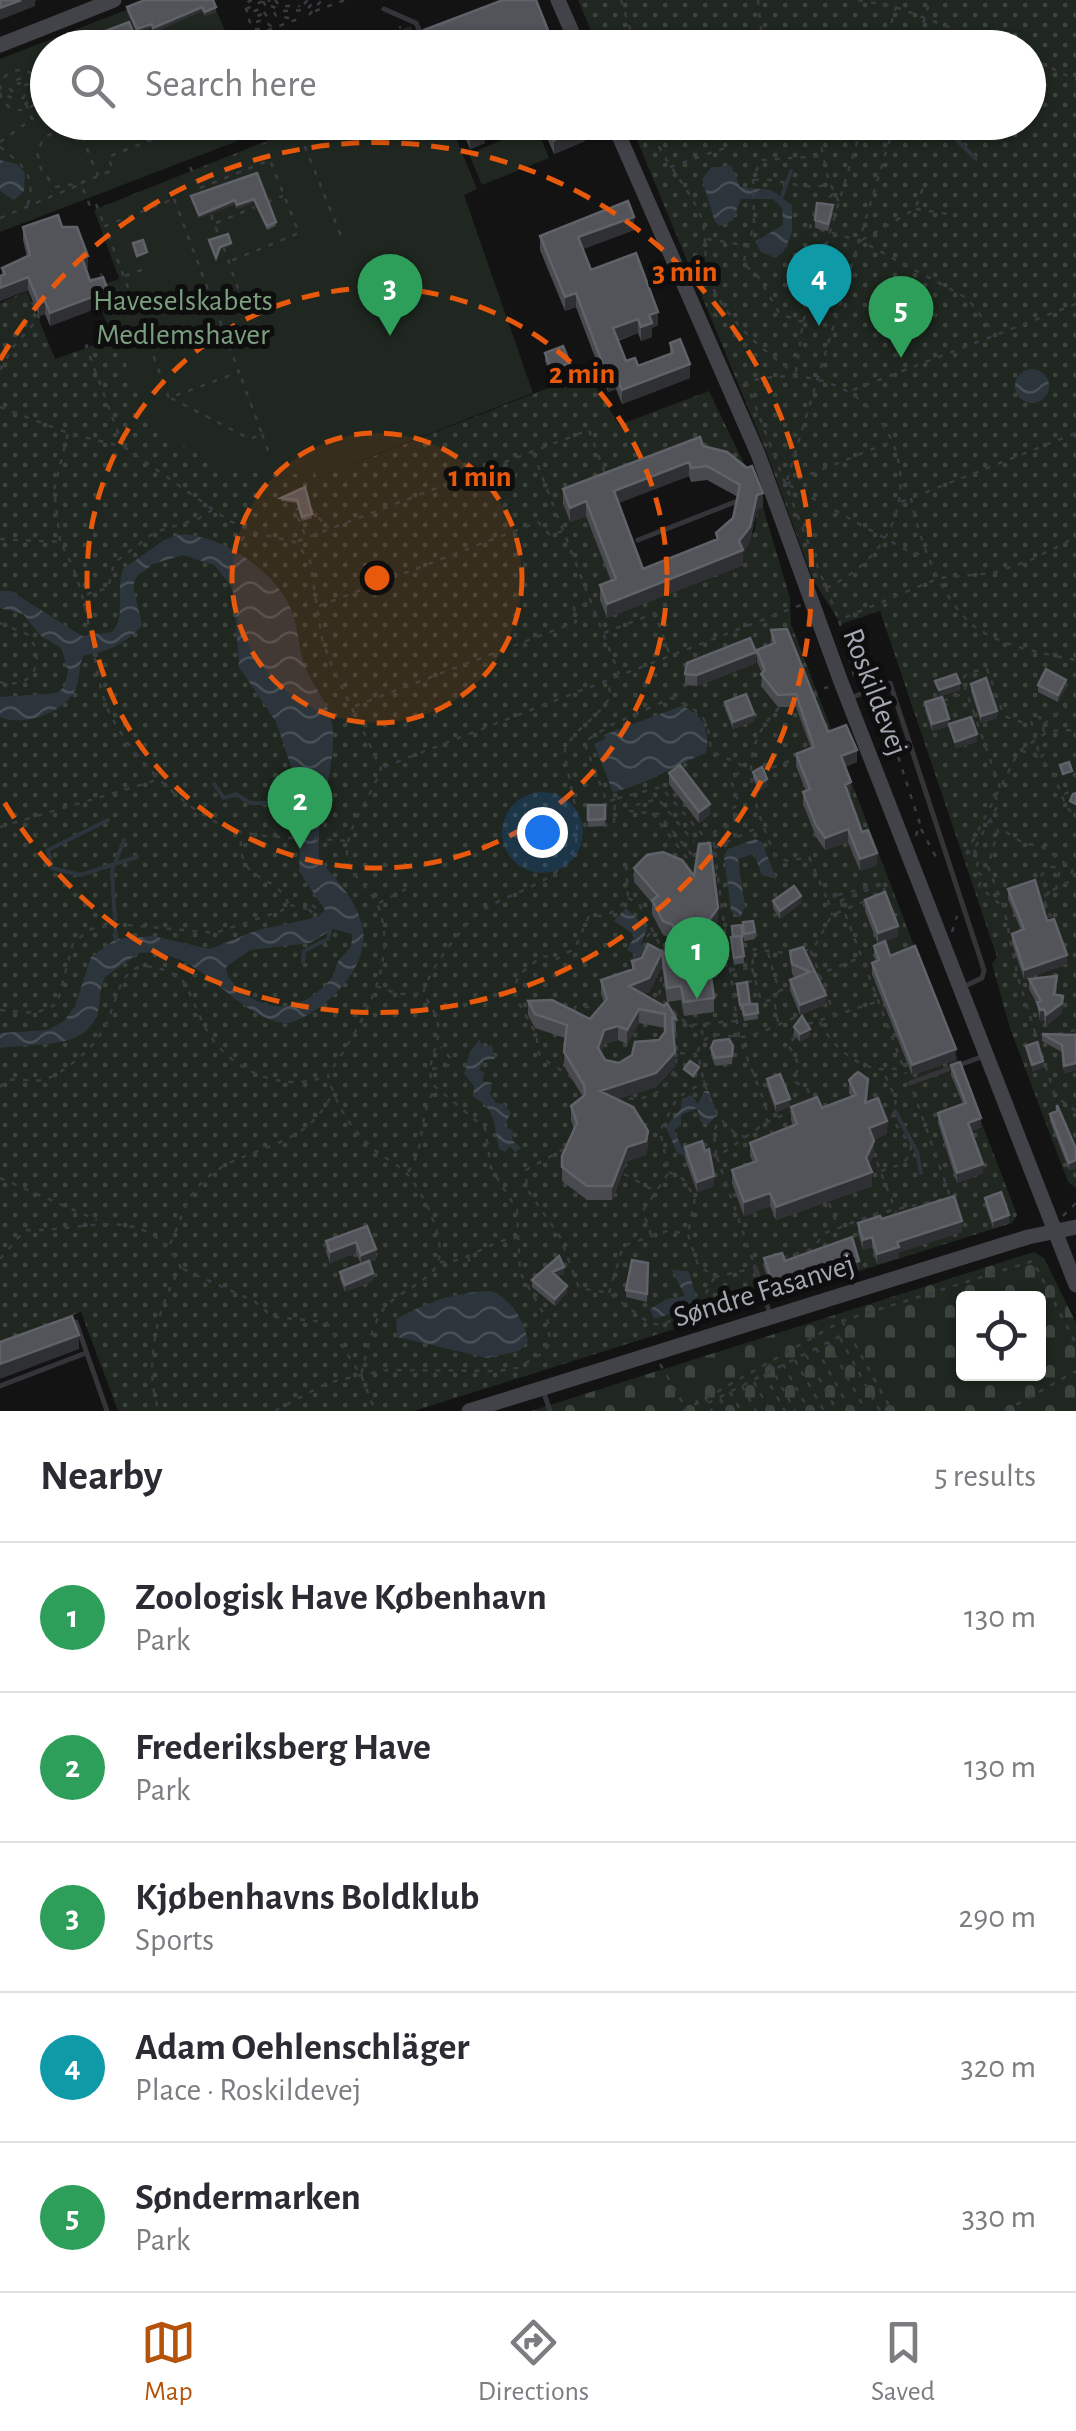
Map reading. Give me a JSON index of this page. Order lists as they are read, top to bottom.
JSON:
{
  "streets": {
    "street": ["Roskildevej", "Søndre Fasanvej"]
  },
  "crossings": [
    ["Roskildevej", "Søndre Fasanvej"]
  ],
  "parks": ["Haveselskabets Medlemshaver"],
  "page": {
    "search": "Search here",
    "pins": [
      "4",
      "3",
      "5",
      "2",
      "1"
    ],
    "heading": ["Nearby", "5 results"],
    "list": [
      {
        "mark": "1",
        "name": "Zoologisk Have København",
        "note": "Park",
        "value": "130 m"
      },
      {
        "mark": "2",
        "name": "Frederiksberg Have",
        "note": "Park",
        "value": "130 m"
      },
      {
        "mark": "3",
        "name": "Kjøbenhavns Boldklub",
        "note": "Sports",
        "value": "290 m"
      },
      {
        "mark": "4",
        "name": "Adam Oehlenschläger",
        "note": "Place · Roskildevej",
        "value": "320 m"
      },
      {
        "mark": "5",
        "name": "Søndermarken",
        "note": "Park",
        "value": "330 m"
      }
    ],
    "nav": ["Map", "Directions", "Saved"]
  },
  "rings": ["3 min", "2 min", "1 min"]
}
